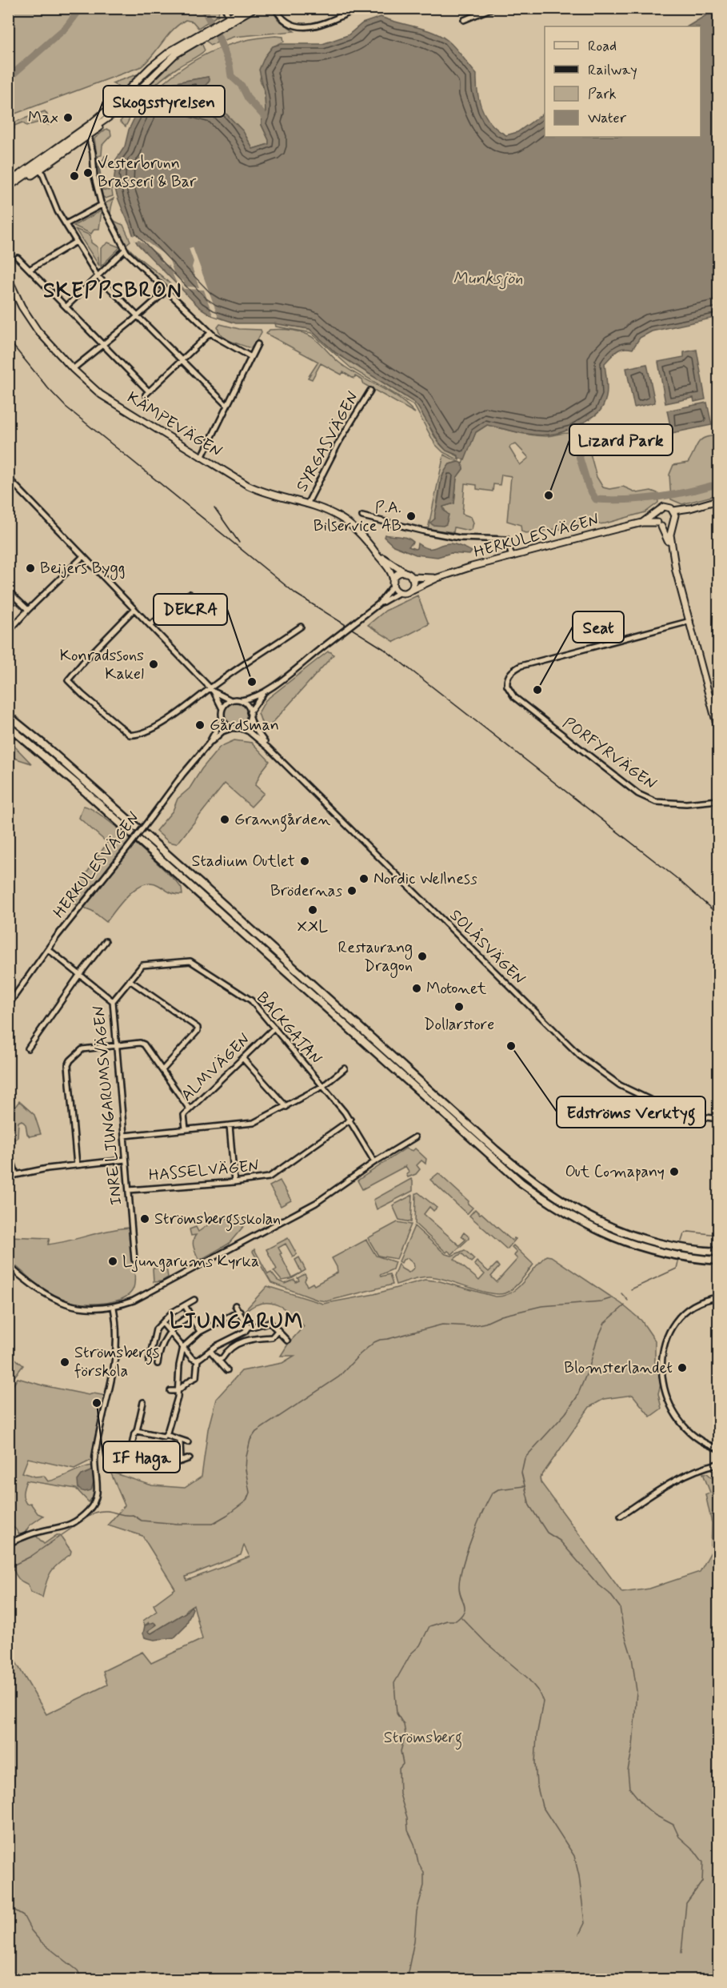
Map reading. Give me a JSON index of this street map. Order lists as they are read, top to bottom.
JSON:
{
  "streets": {
    "main road": ["KÄMPEVÄGEN", "HERKULESVÄGEN"],
    "street": [
      "SYRGASVÄGEN",
      "PORFYRVÄGEN",
      "SOLÅSVÄGEN",
      "BACKGATAN",
      "ALMVÄGEN",
      "INRE LJUNGARUMSVÄGEN",
      "HASSELVÄGEN"
    ]
  },
  "crossings": [
    ["KÄMPEVÄGEN", "SYRGASVÄGEN"],
    ["KÄMPEVÄGEN", "HERKULESVÄGEN"],
    ["HERKULESVÄGEN", "SOLÅSVÄGEN"],
    ["HERKULESVÄGEN", "INRE LJUNGARUMSVÄGEN"],
    ["BACKGATAN", "ALMVÄGEN"],
    ["BACKGATAN", "INRE LJUNGARUMSVÄGEN"],
    ["BACKGATAN", "HASSELVÄGEN"],
    ["INRE LJUNGARUMSVÄGEN", "HASSELVÄGEN"]
  ],
  "districts": ["SKEPPSBRON", "LJUNGARUM"],
  "water": ["Munksjön"],
  "parks": ["Strömsberg"],
  "places": [
    "Max",
    "Vesterbrunn Brasseri & Bar",
    "Skogsstyrelsen",
    "Lizard Park",
    "P.A. Bilservice AB",
    "Beijers Bygg",
    "Konradssons Kakel",
    "DEKRA",
    "Seat",
    "Gårdsman",
    "Granngården",
    "Stadium Outlet",
    "Nordic Wellness",
    "Brödernas",
    "XXL",
    "Restaurang Dragon",
    "Motonet",
    "Dollarstore",
    "Edströms Verktyg",
    "Out Comapany",
    "Strömsbergsskolan",
    "Ljungarums Kyrka",
    "Strömsbergs förskola",
    "Blomsterlandet",
    "IF Haga"
  ],
  "legend": [
    "Road",
    "Railway",
    "Park",
    "Water"
  ]
}
